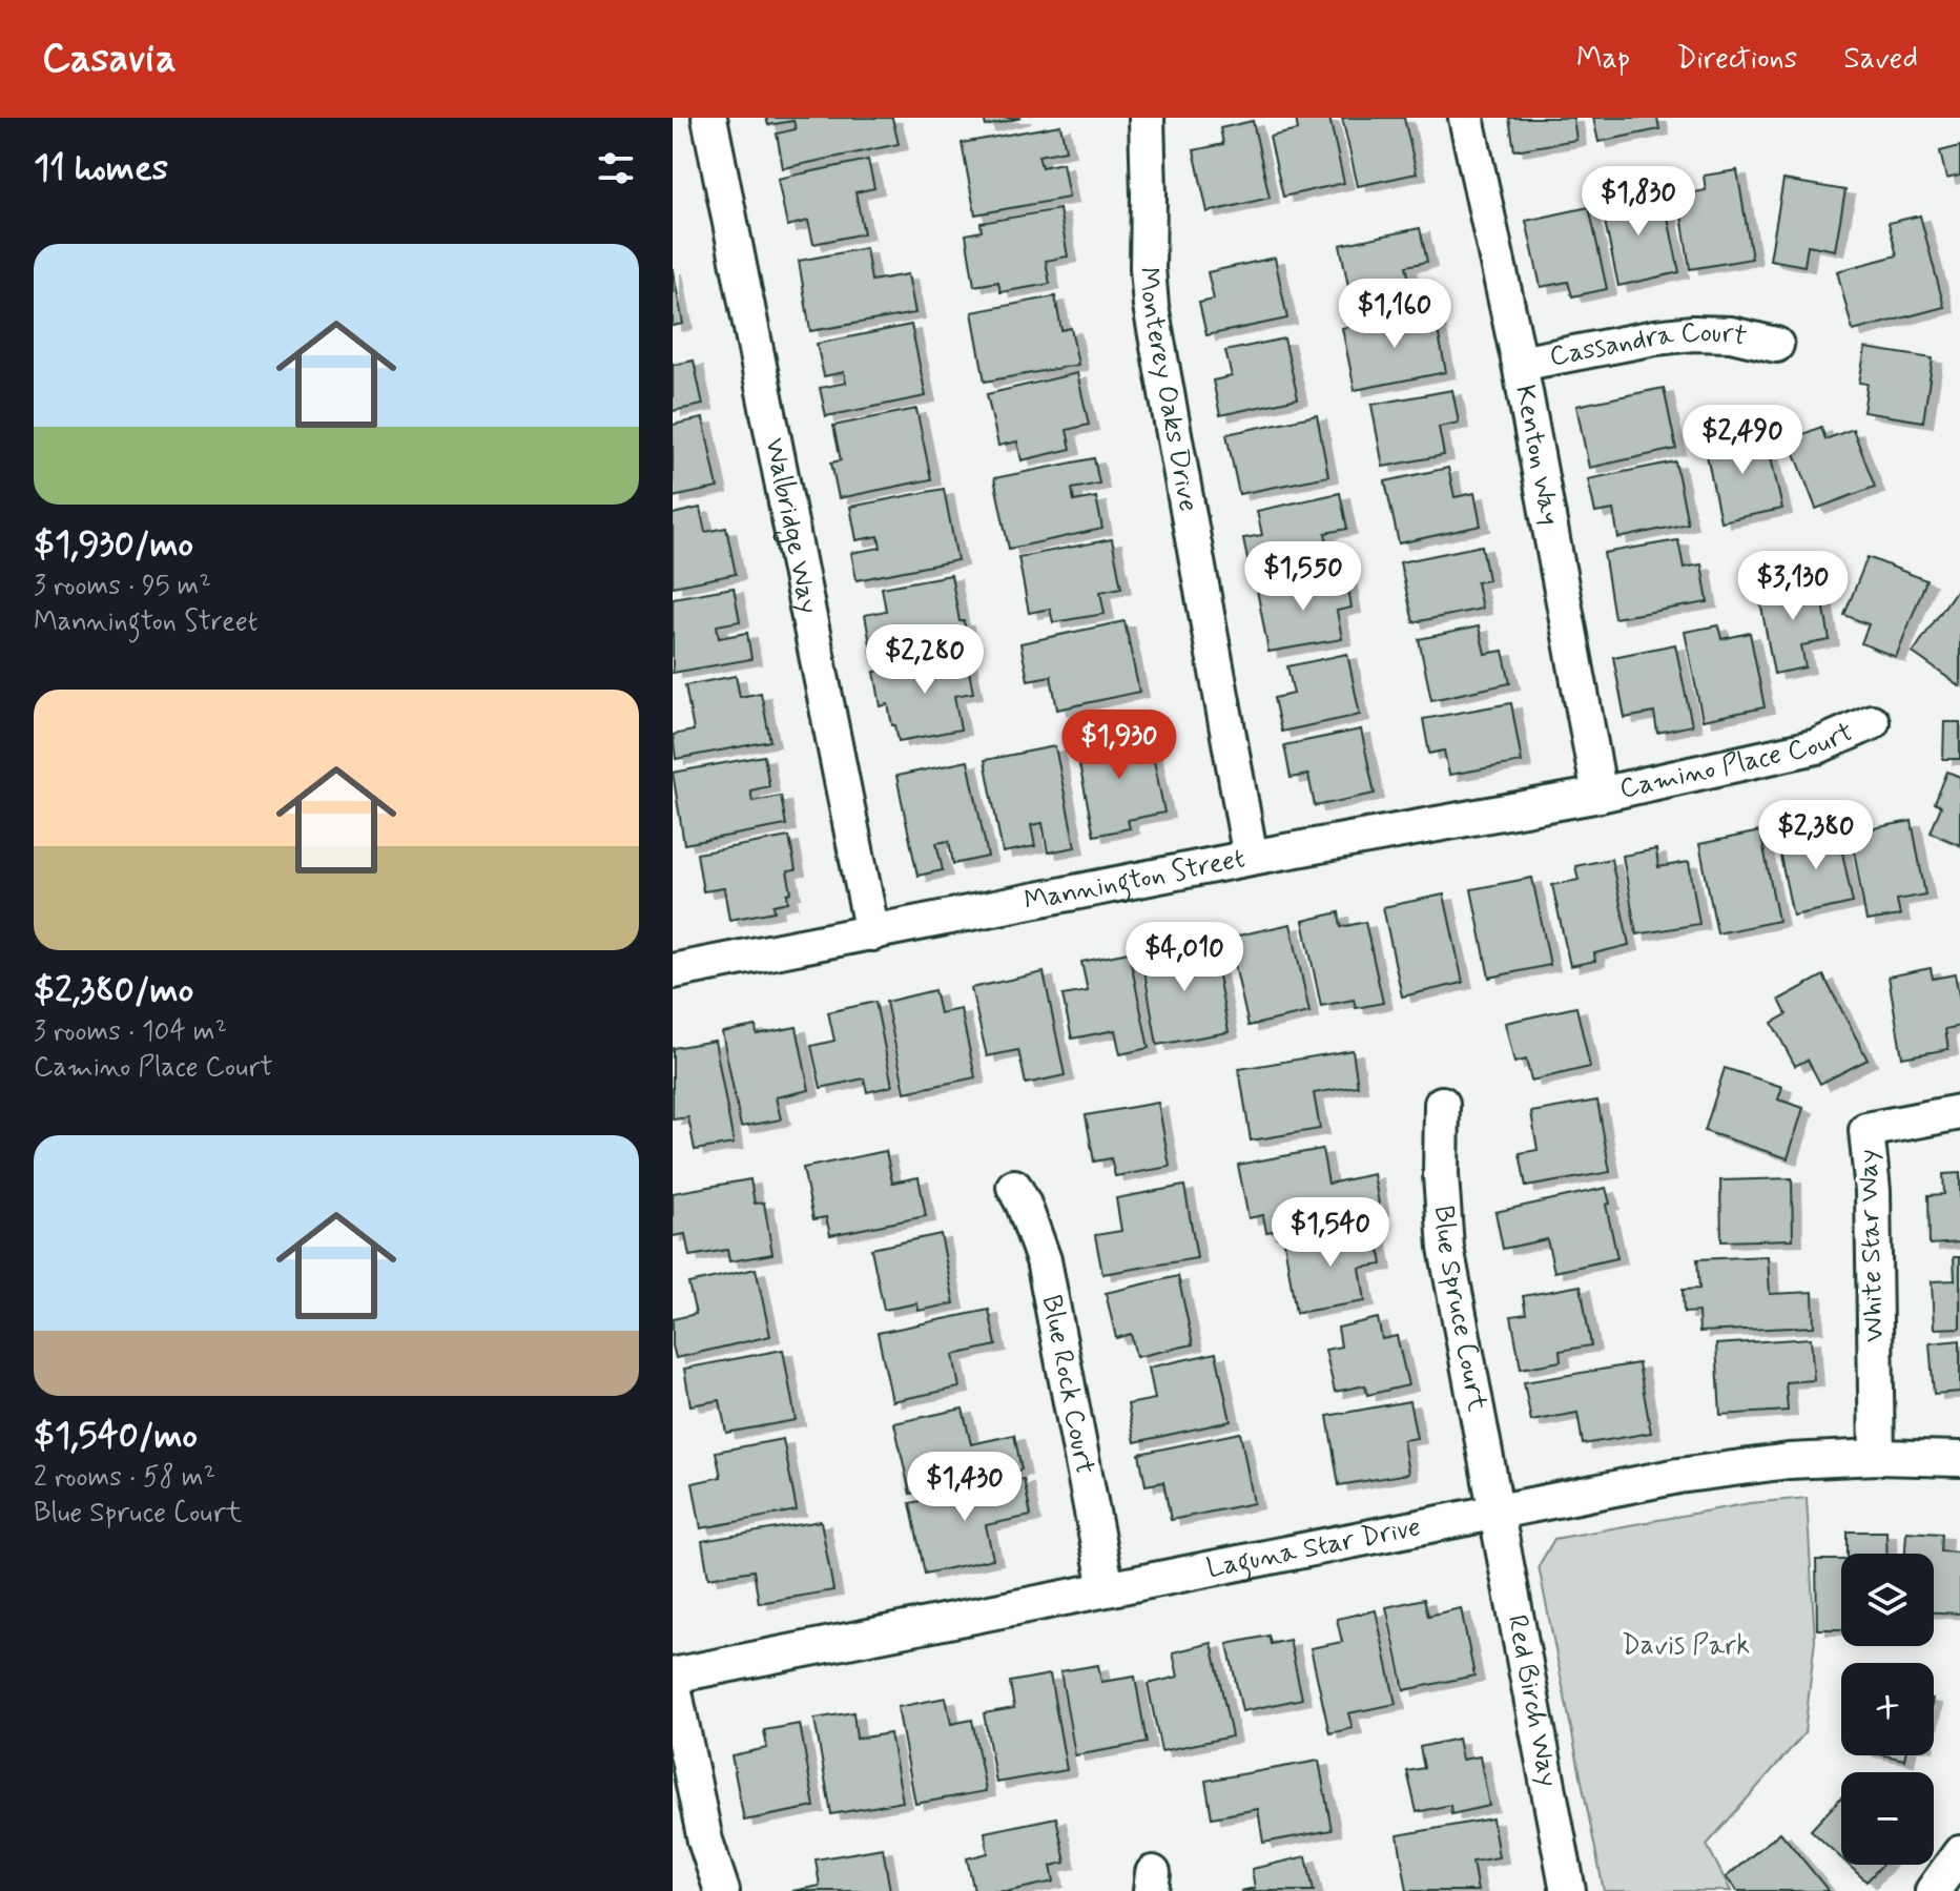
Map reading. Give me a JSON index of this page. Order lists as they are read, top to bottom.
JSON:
{
  "streets": {
    "street": [
      "Cassandra Court",
      "Monterey Oaks Drive",
      "Kenton Way",
      "Walbridge Way",
      "Camino Place Court",
      "Mannington Street",
      "White Star Way",
      "Blue Spruce Court",
      "Blue Rock Court",
      "Laguna Star Drive",
      "Red Birch Way"
    ]
  },
  "crossings": [
    ["Cassandra Court", "Kenton Way"],
    ["Monterey Oaks Drive", "Mannington Street"],
    ["Kenton Way", "Camino Place Court"],
    ["Kenton Way", "Mannington Street"],
    ["Walbridge Way", "Mannington Street"],
    ["Camino Place Court", "Mannington Street"],
    ["White Star Way", "Laguna Star Drive"],
    ["Blue Spruce Court", "Laguna Star Drive"],
    ["Blue Spruce Court", "Red Birch Way"],
    ["Blue Rock Court", "Laguna Star Drive"],
    ["Laguna Star Drive", "Red Birch Way"]
  ],
  "parks": ["Davis Park"],
  "page": {
    "header": "Casavia",
    "nav": ["Map", "Directions", "Saved"],
    "heading": "11 homes",
    "price": [
      "$1,830",
      "$1,160",
      "$2,490",
      "$1,550",
      "$3,130",
      "$2,280",
      "$1,930",
      "$2,380",
      "$4,010",
      "$1,540",
      "$1,430"
    ],
    "list": [
      {
        "name": "$1,930/mo",
        "note": "3 rooms · 95 m² · Mannington Street"
      },
      {
        "name": "$2,380/mo",
        "note": "3 rooms · 104 m² · Camino Place Court"
      },
      {
        "name": "$1,540/mo",
        "note": "2 rooms · 58 m² · Blue Spruce Court"
      }
    ],
    "map_buttons": ["+", "−"]
  }
}
